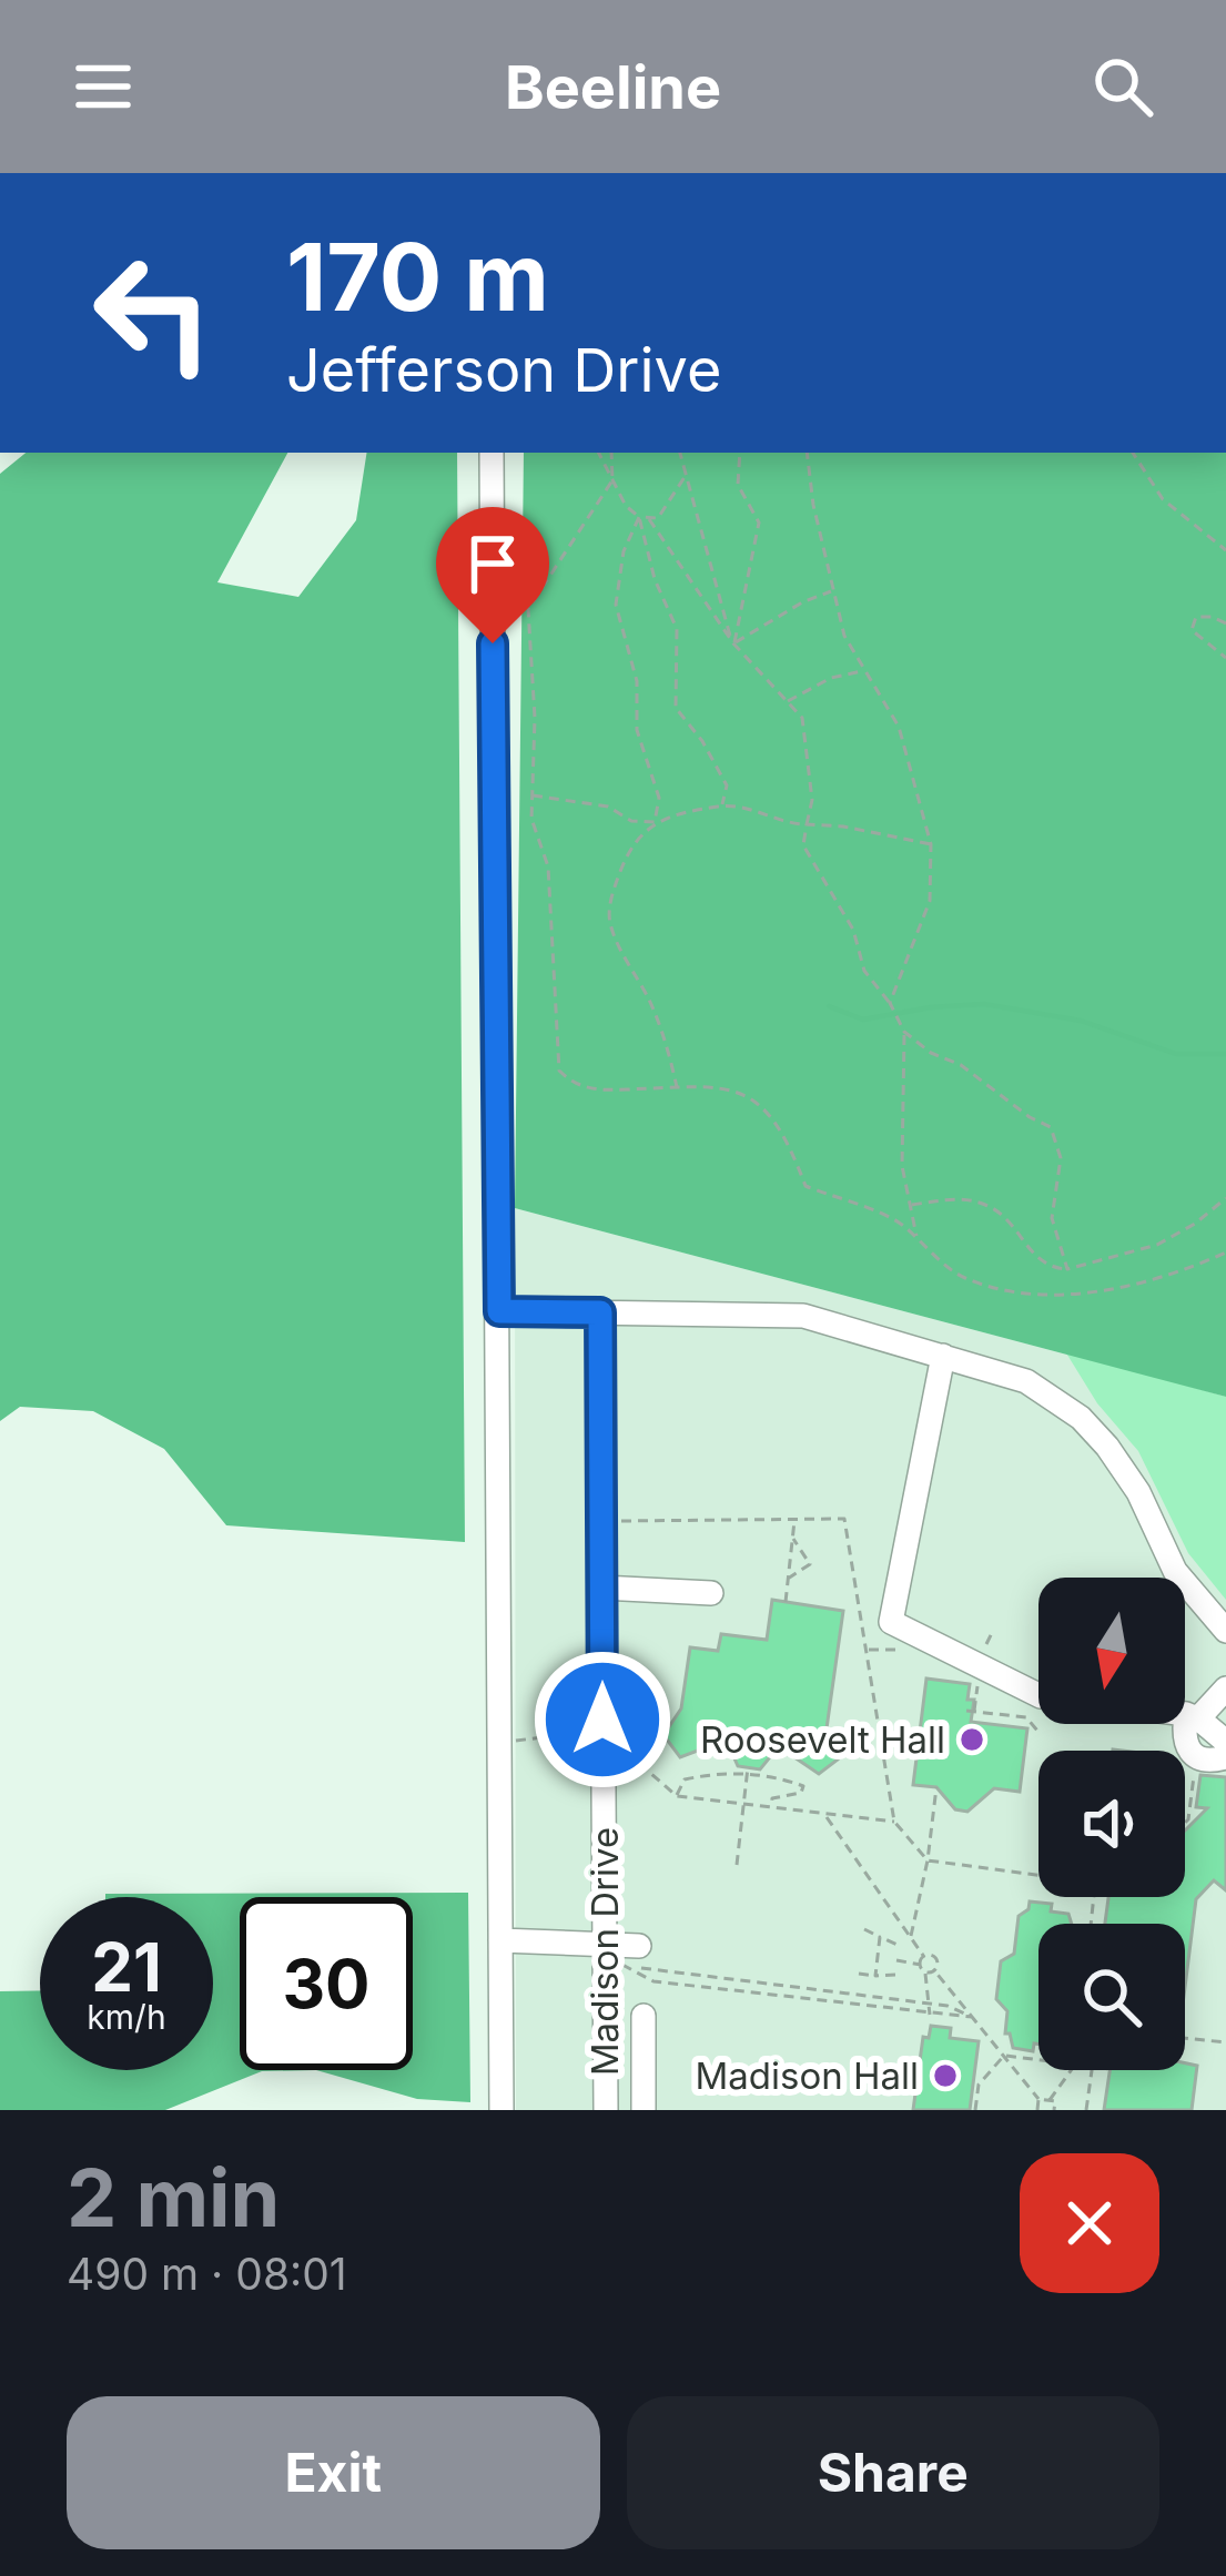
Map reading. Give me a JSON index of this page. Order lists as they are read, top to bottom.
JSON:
{
  "streets": {
    "street": ["Madison Drive"]
  },
  "places": ["Roosevelt Hall", "Madison Hall"],
  "north": "bottom",
  "page": {
    "header": "Beeline",
    "turn": ["170 m", "Jefferson Drive"],
    "speed": "21 km/h",
    "limit": "30",
    "heading": ["2 min", "490 m · 08:01"],
    "buttons": ["Exit", "Share"]
  }
}
